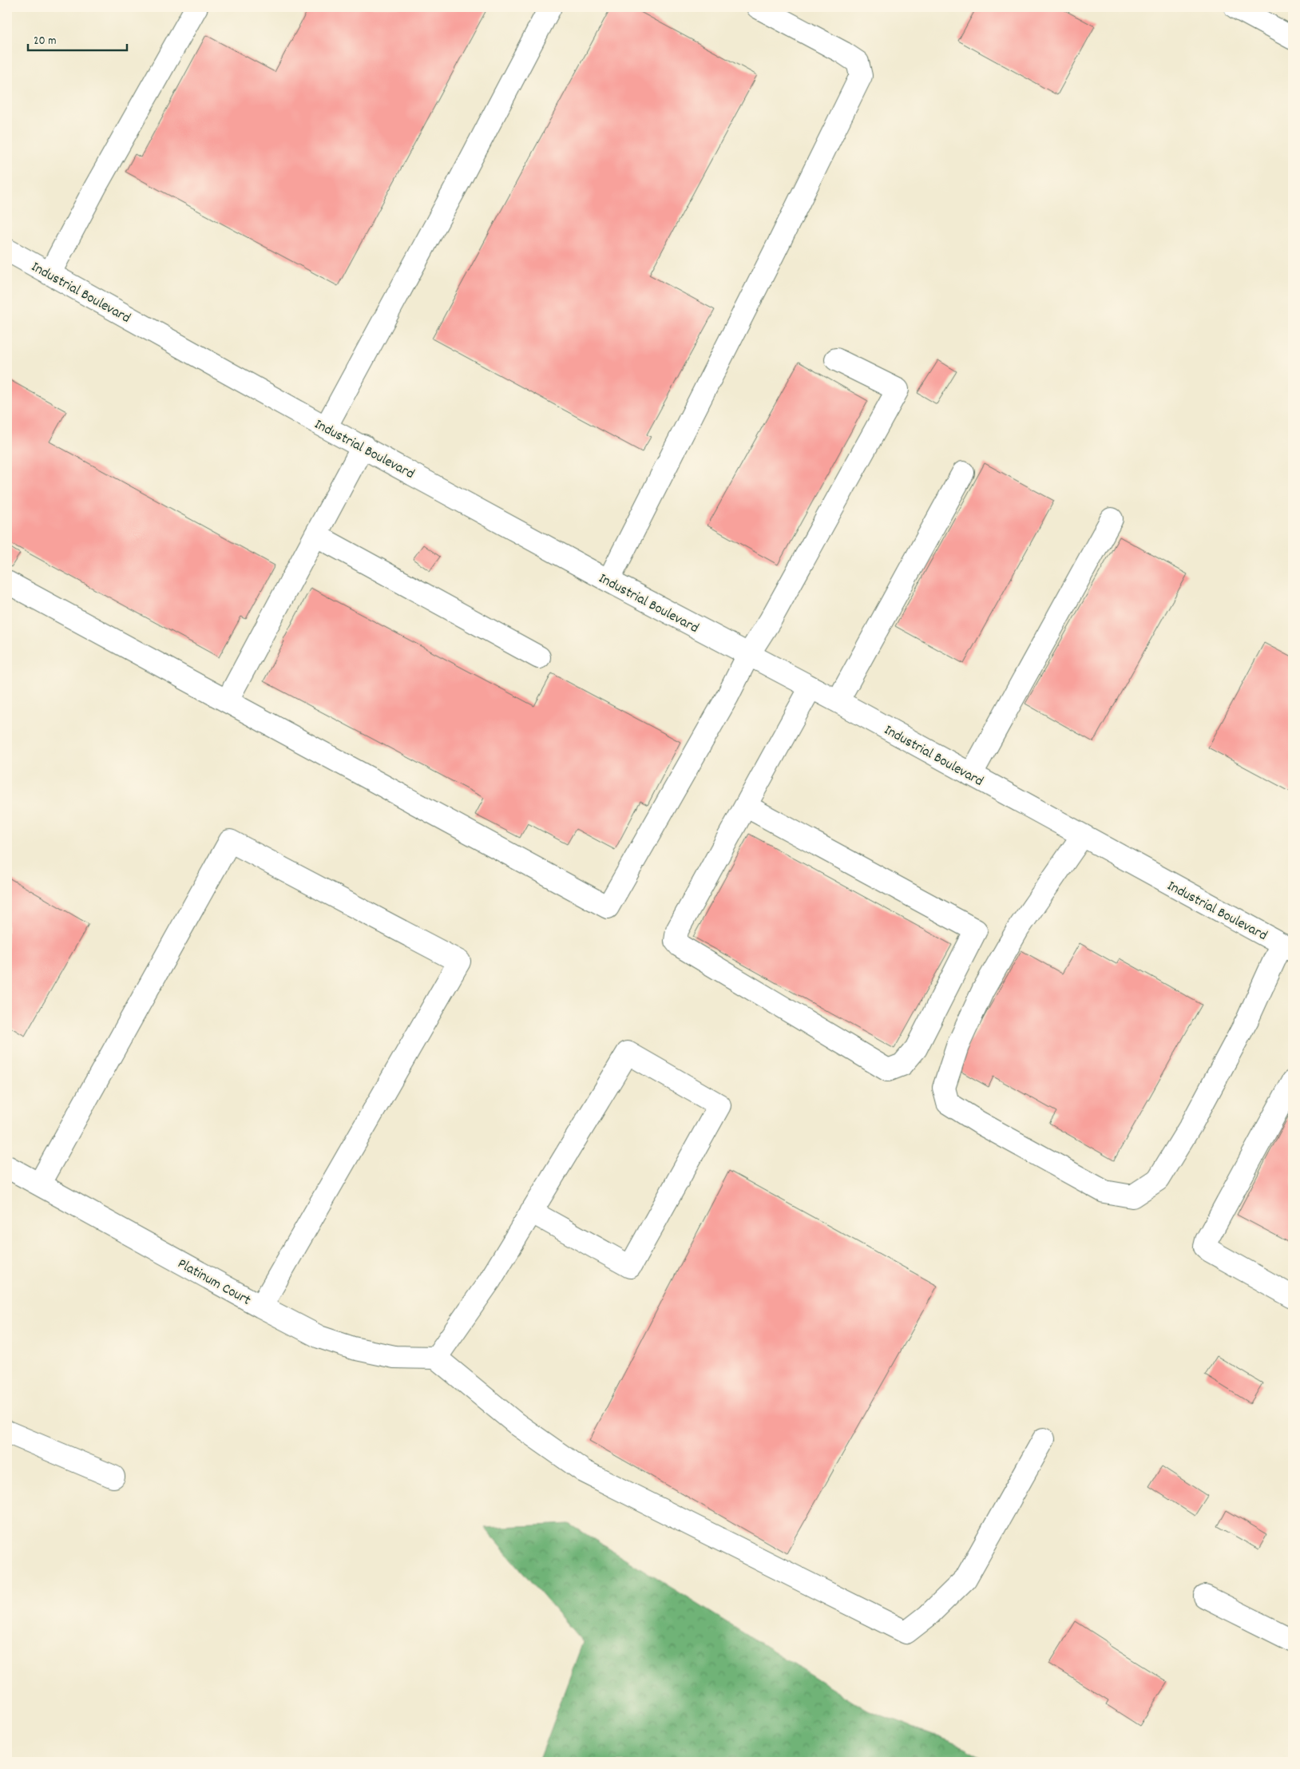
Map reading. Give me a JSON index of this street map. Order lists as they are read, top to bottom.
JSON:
{
  "streets": {
    "street": ["Industrial Boulevard", "Platinum Court"]
  },
  "scale_bar": "20 m"
}
